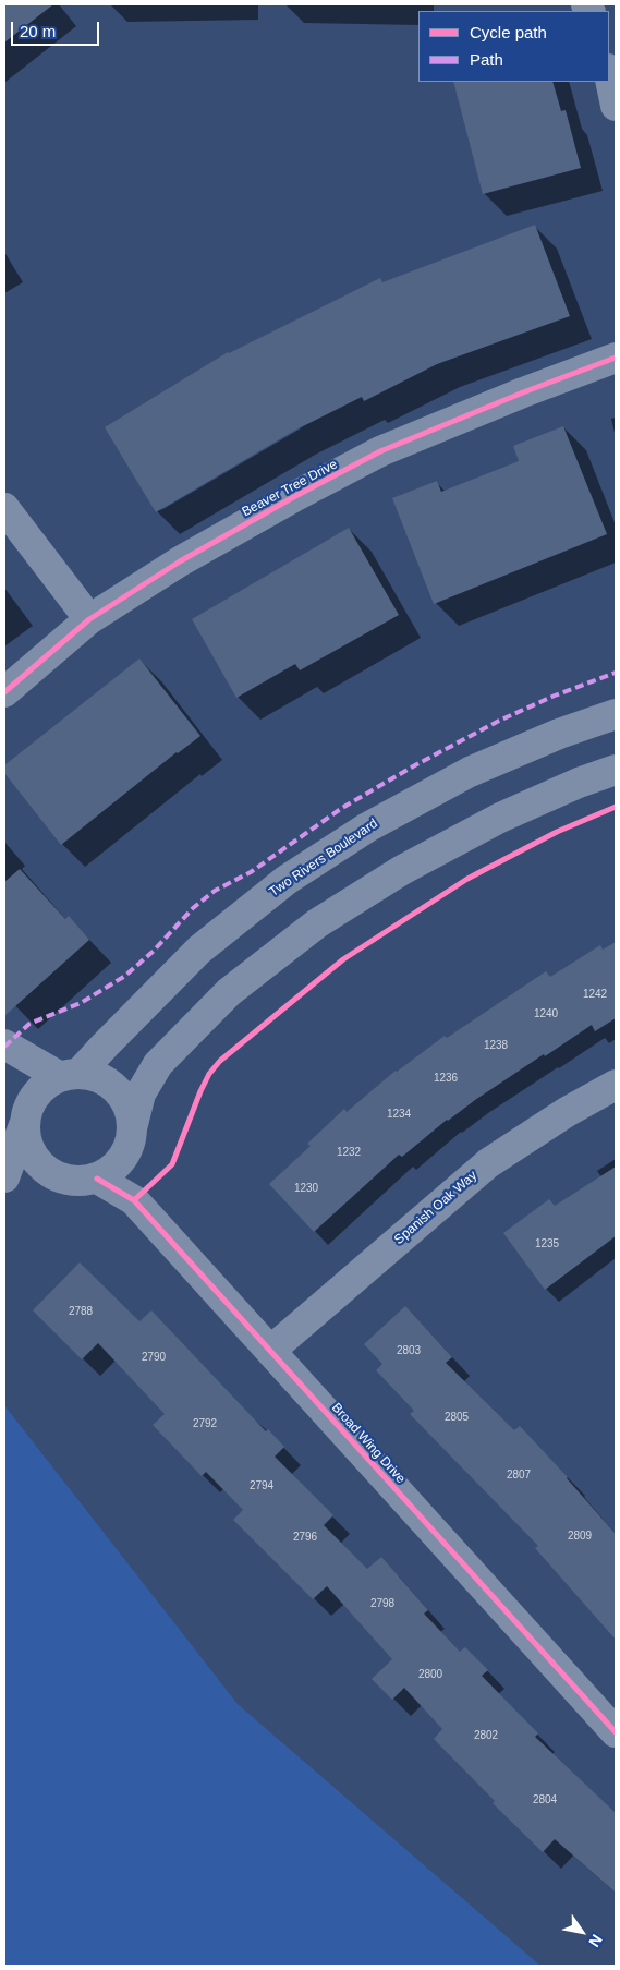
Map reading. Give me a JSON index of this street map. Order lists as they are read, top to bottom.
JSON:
{
  "streets": {
    "street": [
      "Beaver Tree Drive",
      "Two Rivers Boulevard",
      "Spanish Oak Way",
      "Broad Wing Drive"
    ]
  },
  "crossings": [
    ["Two Rivers Boulevard", "Broad Wing Drive"],
    ["Spanish Oak Way", "Broad Wing Drive"]
  ],
  "house_numbers": [
    "1242",
    "1240",
    "1238",
    "1236",
    "1234",
    "1232",
    "1230",
    "1235",
    "2788",
    "2803",
    "2790",
    "2805",
    "2792",
    "2807",
    "2794",
    "2809",
    "2796",
    "2798",
    "2800",
    "2802",
    "2804"
  ],
  "legend": ["Cycle path", "Path"],
  "scale_bar": "20 m",
  "north": "bottom right"
}
